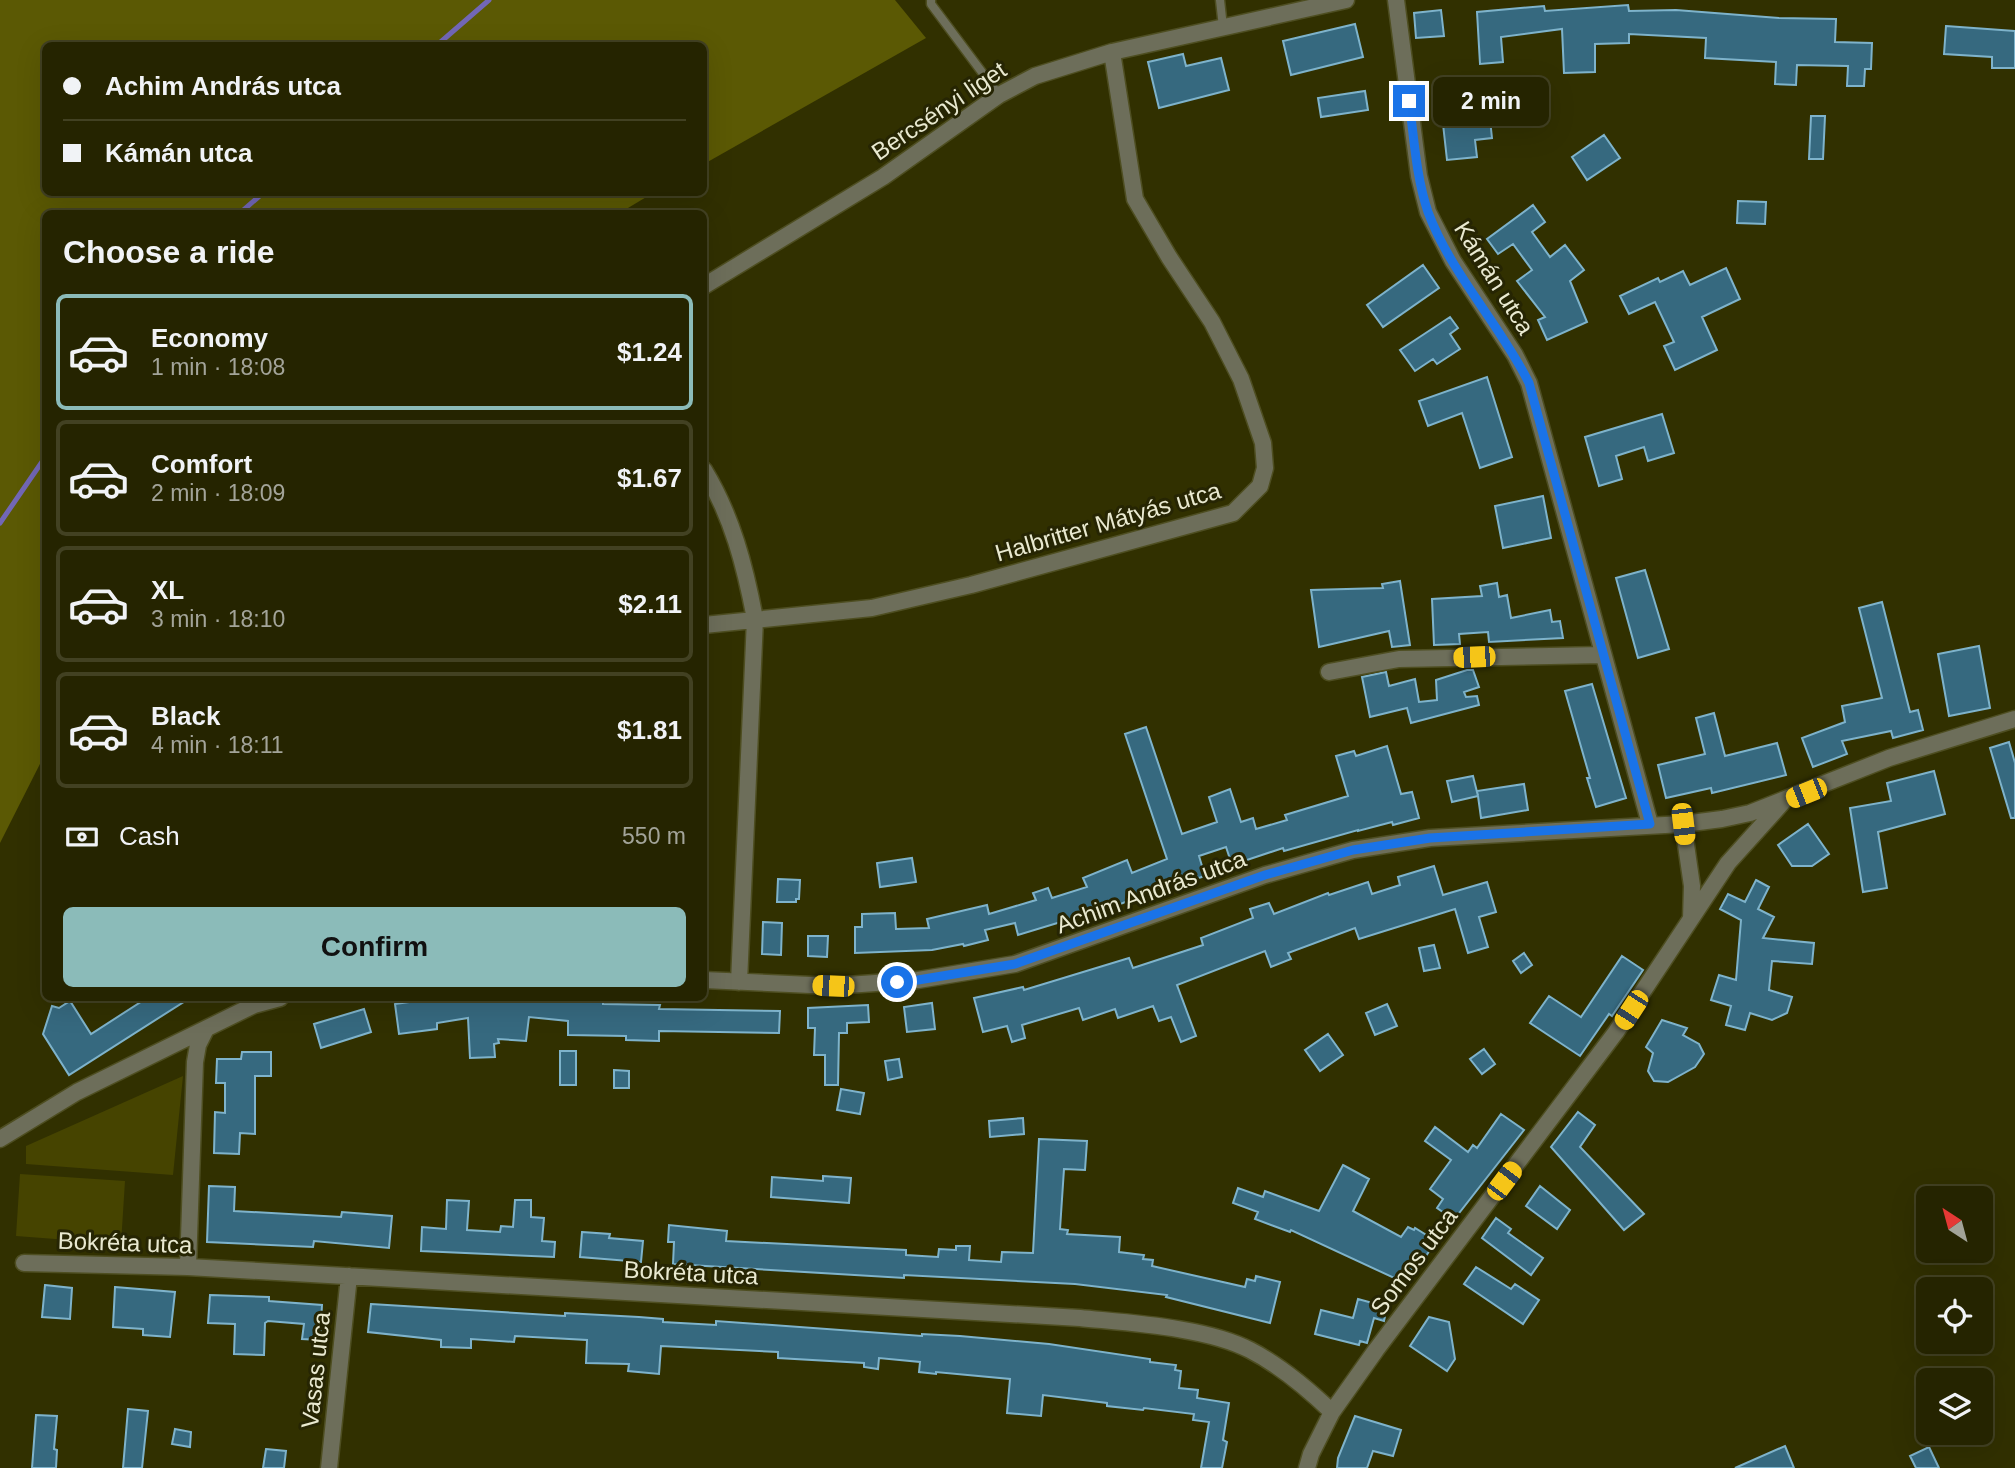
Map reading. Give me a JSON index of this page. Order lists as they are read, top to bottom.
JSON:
{
  "streets": {
    "street": [
      "Bercsényi liget",
      "Kámán utca",
      "Halbritter Mátyás utca",
      "Achim András utca",
      "Bokréta utca",
      "Somos utca",
      "Vasas utca"
    ]
  },
  "crossings": [
    ["Bercsényi liget", "Halbritter Mátyás utca"],
    ["Kámán utca", "Achim András utca"],
    ["Achim András utca", "Somos utca"],
    ["Bokréta utca", "Somos utca"],
    ["Bokréta utca", "Vasas utca"]
  ],
  "north": "top left",
  "page": {
    "banner": ["Achim András utca", "Kámán utca"],
    "bubble": "2 min",
    "heading": "Choose a ride",
    "list": [
      {
        "name": "Economy",
        "note": "1 min · 18:08",
        "value": "$1.24"
      },
      {
        "name": "Comfort",
        "note": "2 min · 18:09",
        "value": "$1.67"
      },
      {
        "name": "XL",
        "note": "3 min · 18:10",
        "value": "$2.11"
      },
      {
        "name": "Black",
        "note": "4 min · 18:11",
        "value": "$1.81"
      }
    ],
    "pay": ["Cash", "550 m"],
    "buttons": "Confirm"
  }
}
